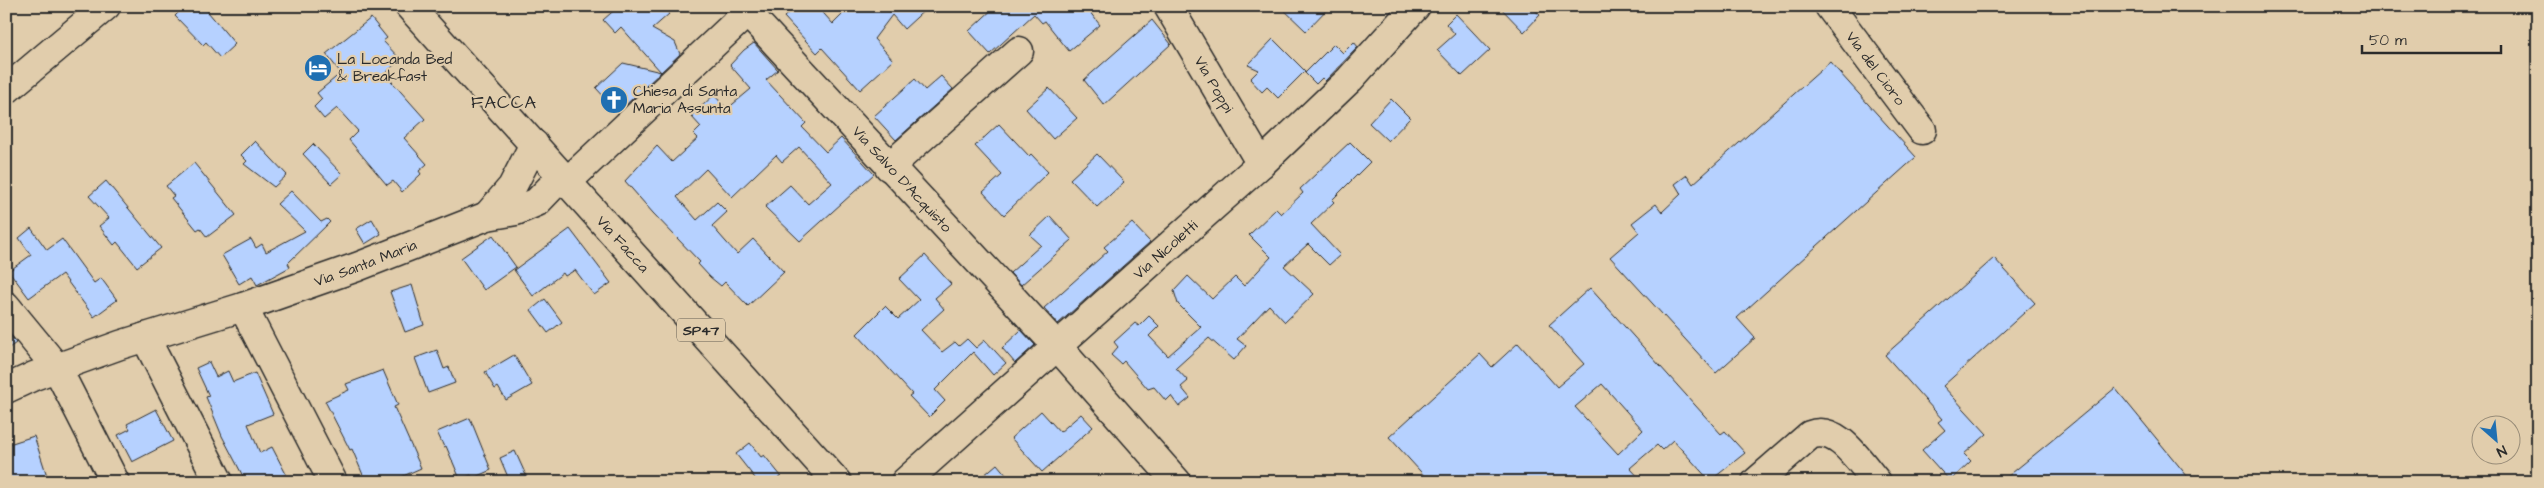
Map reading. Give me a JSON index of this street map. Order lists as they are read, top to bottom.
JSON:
{
  "streets": {
    "street": [
      "Via del Cioro",
      "Via Poppi",
      "Via Salvo D'Acquisto",
      "Via Facca",
      "Via Nicoletti",
      "Via Santa Maria",
      "SP47"
    ]
  },
  "crossings": [
    ["Via Poppi", "Via Nicoletti"],
    ["Via Salvo D'Acquisto", "Via Nicoletti"],
    ["Via Salvo D'Acquisto", "Via Santa Maria"],
    ["Via Facca", "Via Santa Maria"]
  ],
  "districts": ["FACCA"],
  "places": {
    "hotel": ["La Locanda Bed & Breakfast"],
    "church": ["Chiesa di Santa Maria Assunta"]
  },
  "scale_bar": "50 m",
  "north": "bottom right"
}
